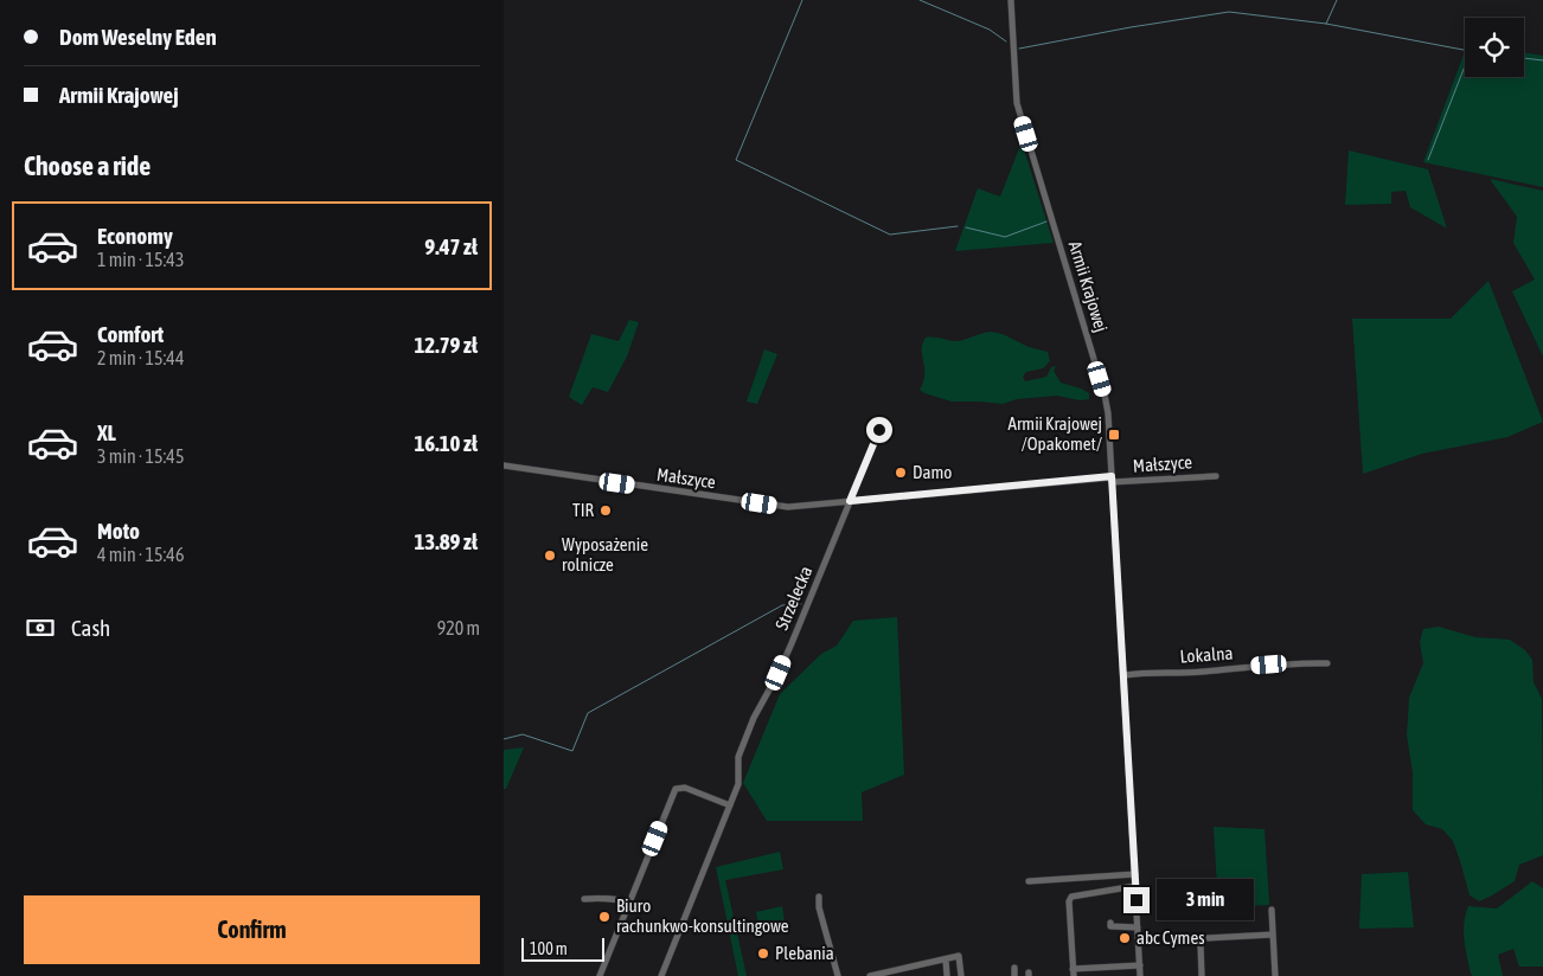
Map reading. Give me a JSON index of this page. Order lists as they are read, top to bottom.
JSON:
{
  "streets": {
    "street": [
      "Armii Krajowej",
      "Małszyce",
      "Strzelecka",
      "Lokalna"
    ]
  },
  "crossings": [
    ["Armii Krajowej", "Małszyce"],
    ["Armii Krajowej", "Lokalna"],
    ["Małszyce", "Strzelecka"]
  ],
  "places": {
    "transit": ["Armii Krajowej /Opakomet/"],
    "other": [
      "Damo",
      "TIR",
      "Wyposażenie rolnicze",
      "Biuro rachunkwo-konsultingowe",
      "abc Cymes",
      "Plebania"
    ]
  },
  "scale_bar": "100 m",
  "page": {
    "banner": ["Dom Weselny Eden", "Armii Krajowej"],
    "heading": "Choose a ride",
    "list": [
      {
        "name": "Economy",
        "note": "1 min · 15:43",
        "value": "9.47 zł"
      },
      {
        "name": "Comfort",
        "note": "2 min · 15:44",
        "value": "12.79 zł"
      },
      {
        "name": "XL",
        "note": "3 min · 15:45",
        "value": "16.10 zł"
      },
      {
        "name": "Moto",
        "note": "4 min · 15:46",
        "value": "13.89 zł"
      }
    ],
    "pay": ["Cash", "920 m"],
    "bubble": "3 min",
    "buttons": "Confirm",
    "scale": "100 m"
  }
}
